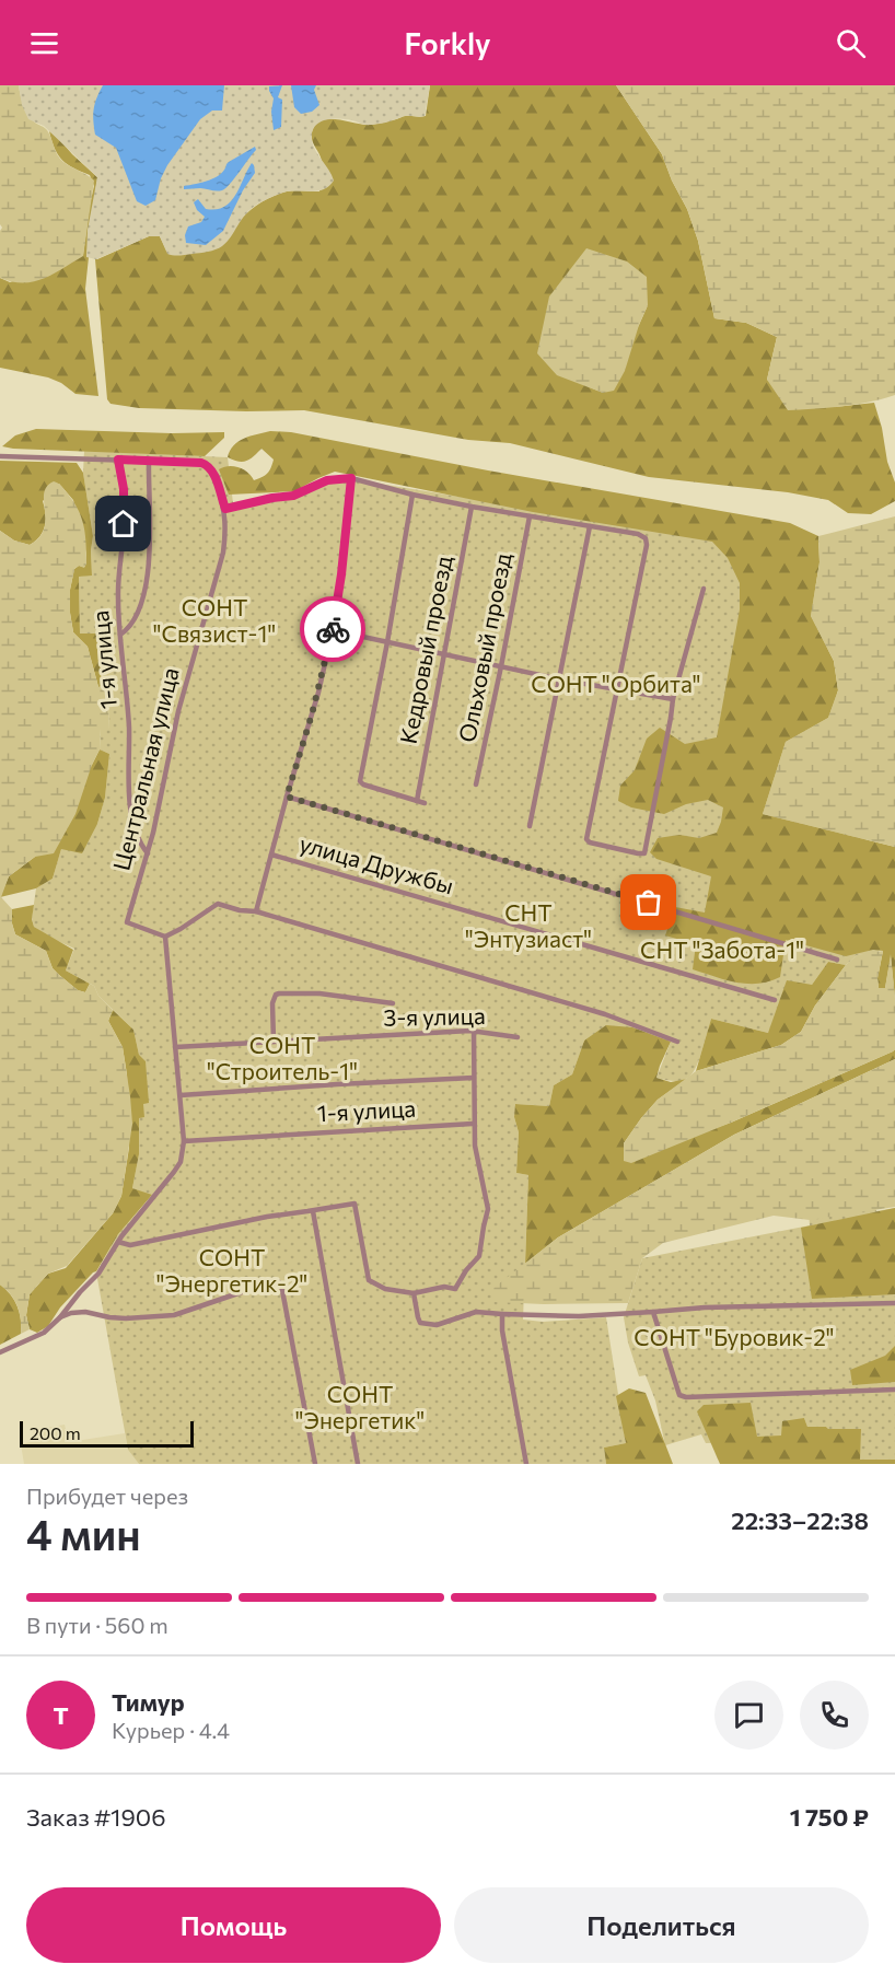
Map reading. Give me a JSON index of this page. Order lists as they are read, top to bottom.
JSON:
{
  "streets": {
    "street": [
      "Ольховый проезд",
      "Кедровый проезд",
      "1-я улица",
      "Центральная улица",
      "улица Дружбы",
      "3-я улица"
    ]
  },
  "crossings": [
    ["1-я улица", "Центральная улица"]
  ],
  "parks": [
    "СОНТ \"Связист-1\"",
    "СОНТ \"Орбита\"",
    "СНТ \"Энтузиаст\"",
    "СНТ \"Забота-1\"",
    "СОНТ \"Строитель-1\"",
    "СОНТ \"Энергетик-2\"",
    "СОНТ \"Буровик-2\"",
    "СОНТ \"Энергетик\""
  ],
  "scale_bar": "200 m",
  "page": {
    "header": "Forkly",
    "scale": "200 m",
    "heading": ["4 мин", "Прибудет через", "22:33–22:38"],
    "panel": [
      "Тимур",
      "Курьер · 4.4",
      "Заказ #1906",
      "1 750 ₽"
    ],
    "bar": "В пути · 560 m",
    "round": "Т",
    "buttons": ["Помощь", "Поделиться"]
  }
}
